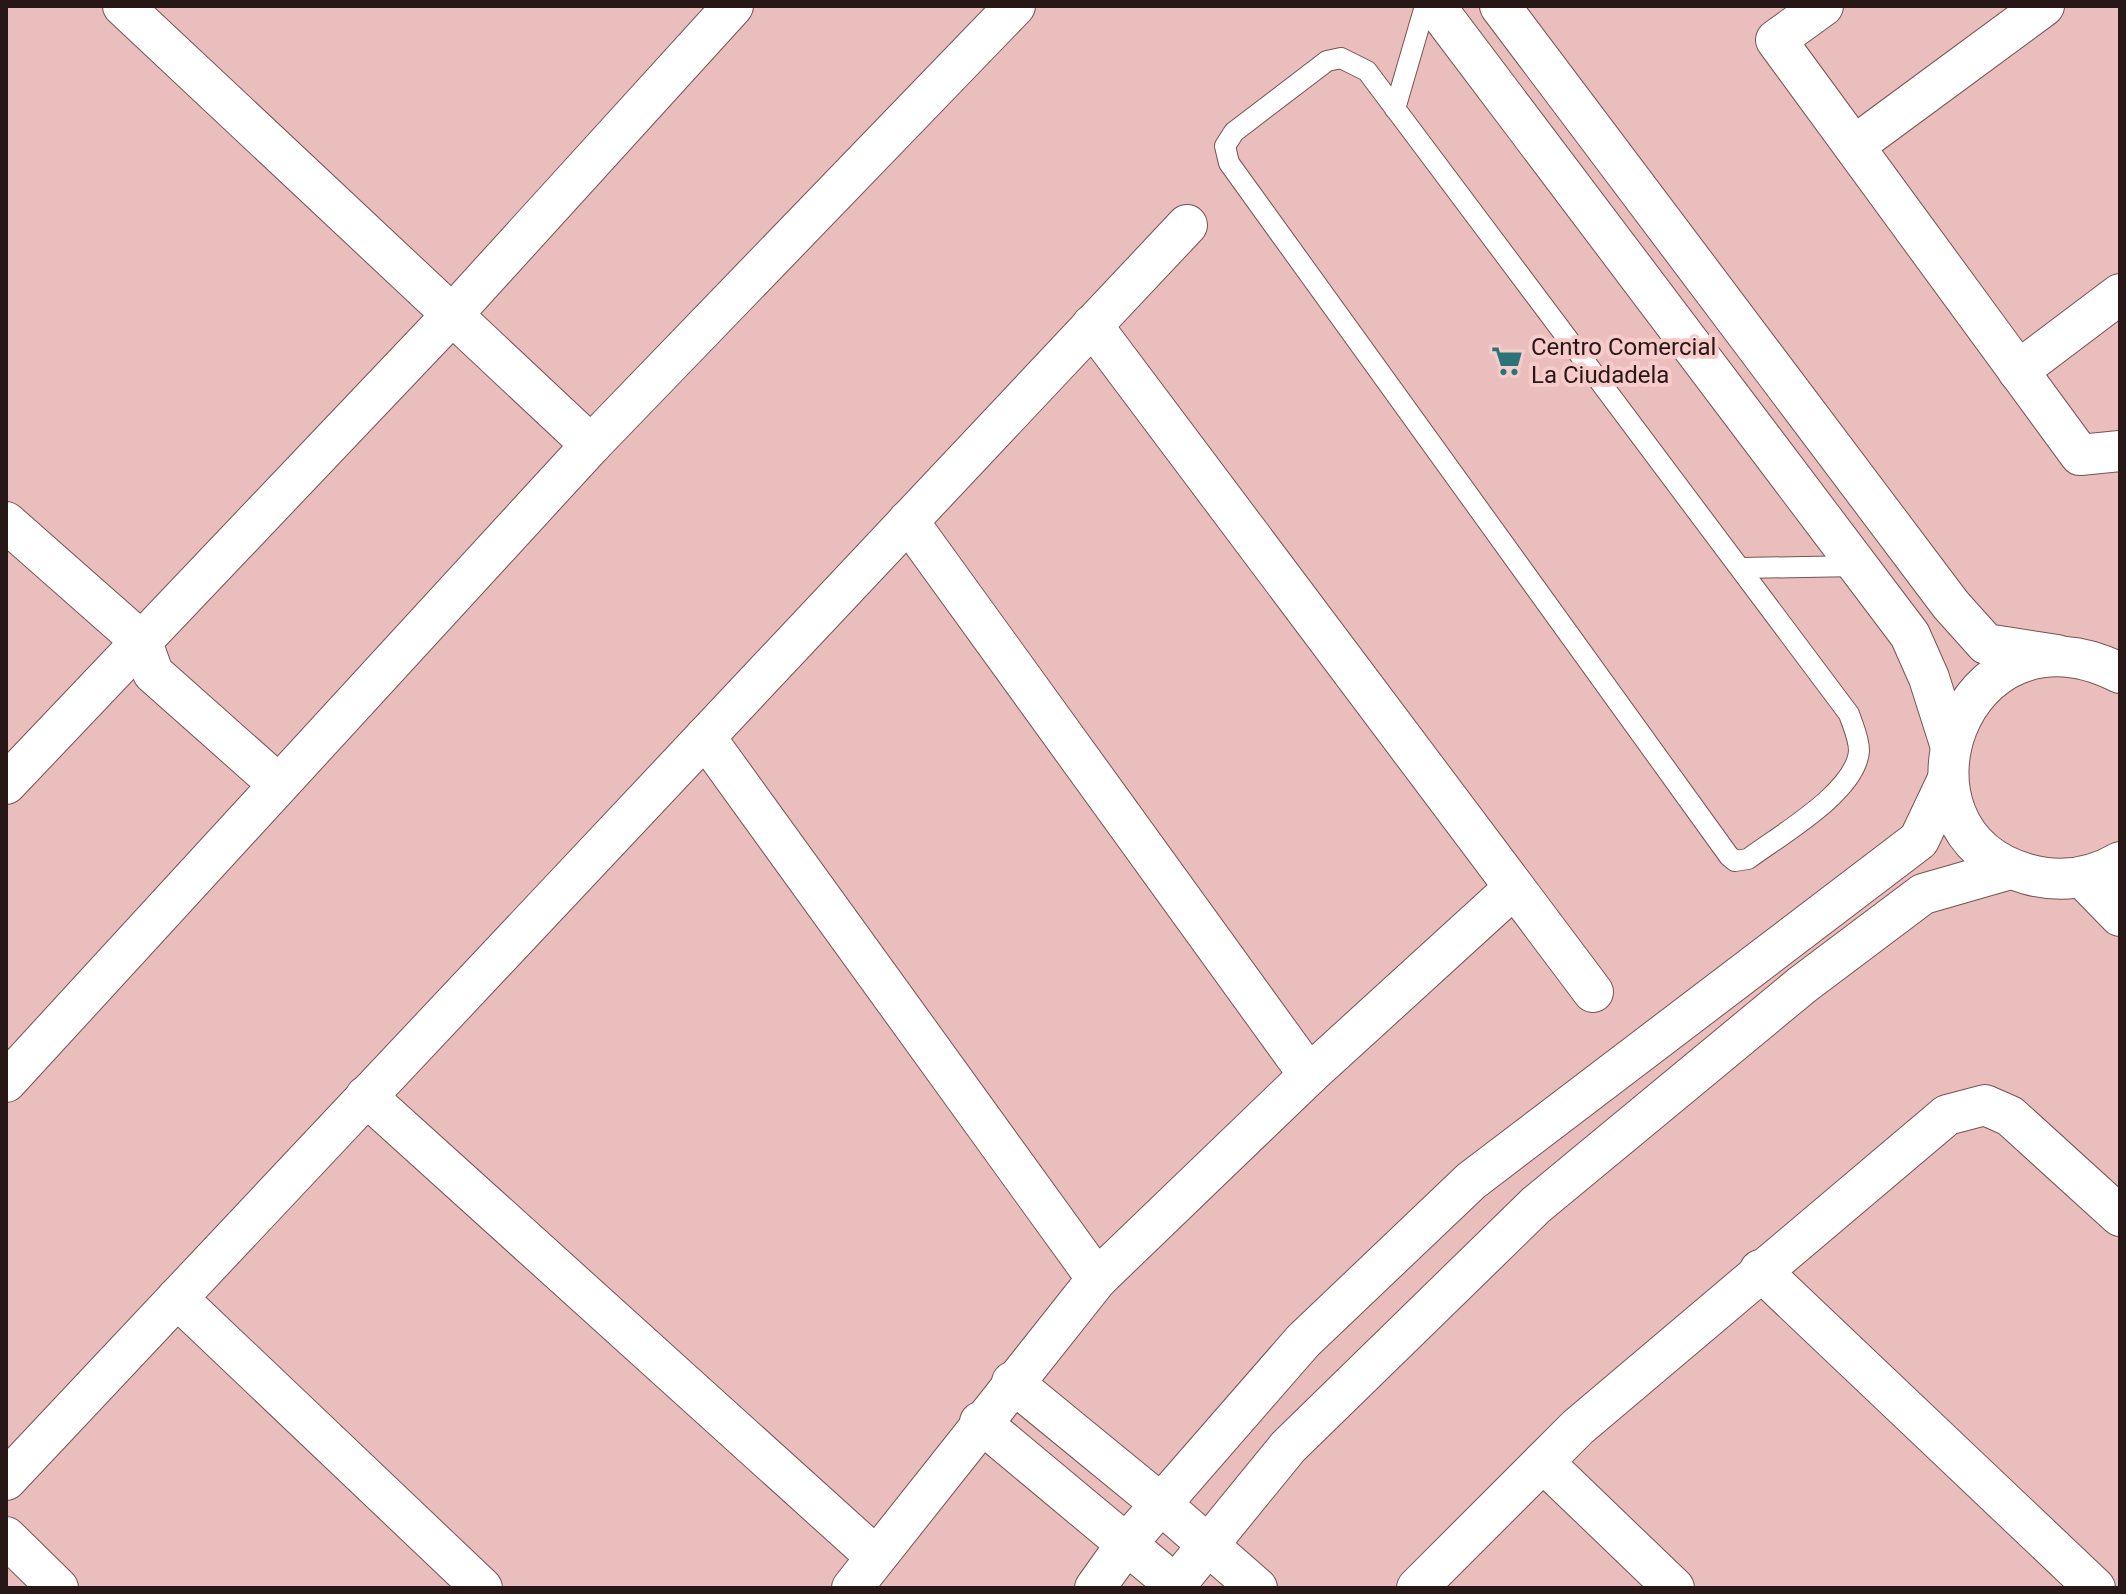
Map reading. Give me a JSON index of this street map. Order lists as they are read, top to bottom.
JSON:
{
  "places": {
    "supermarket": ["Centro Comercial La Ciudadela"]
  }
}
